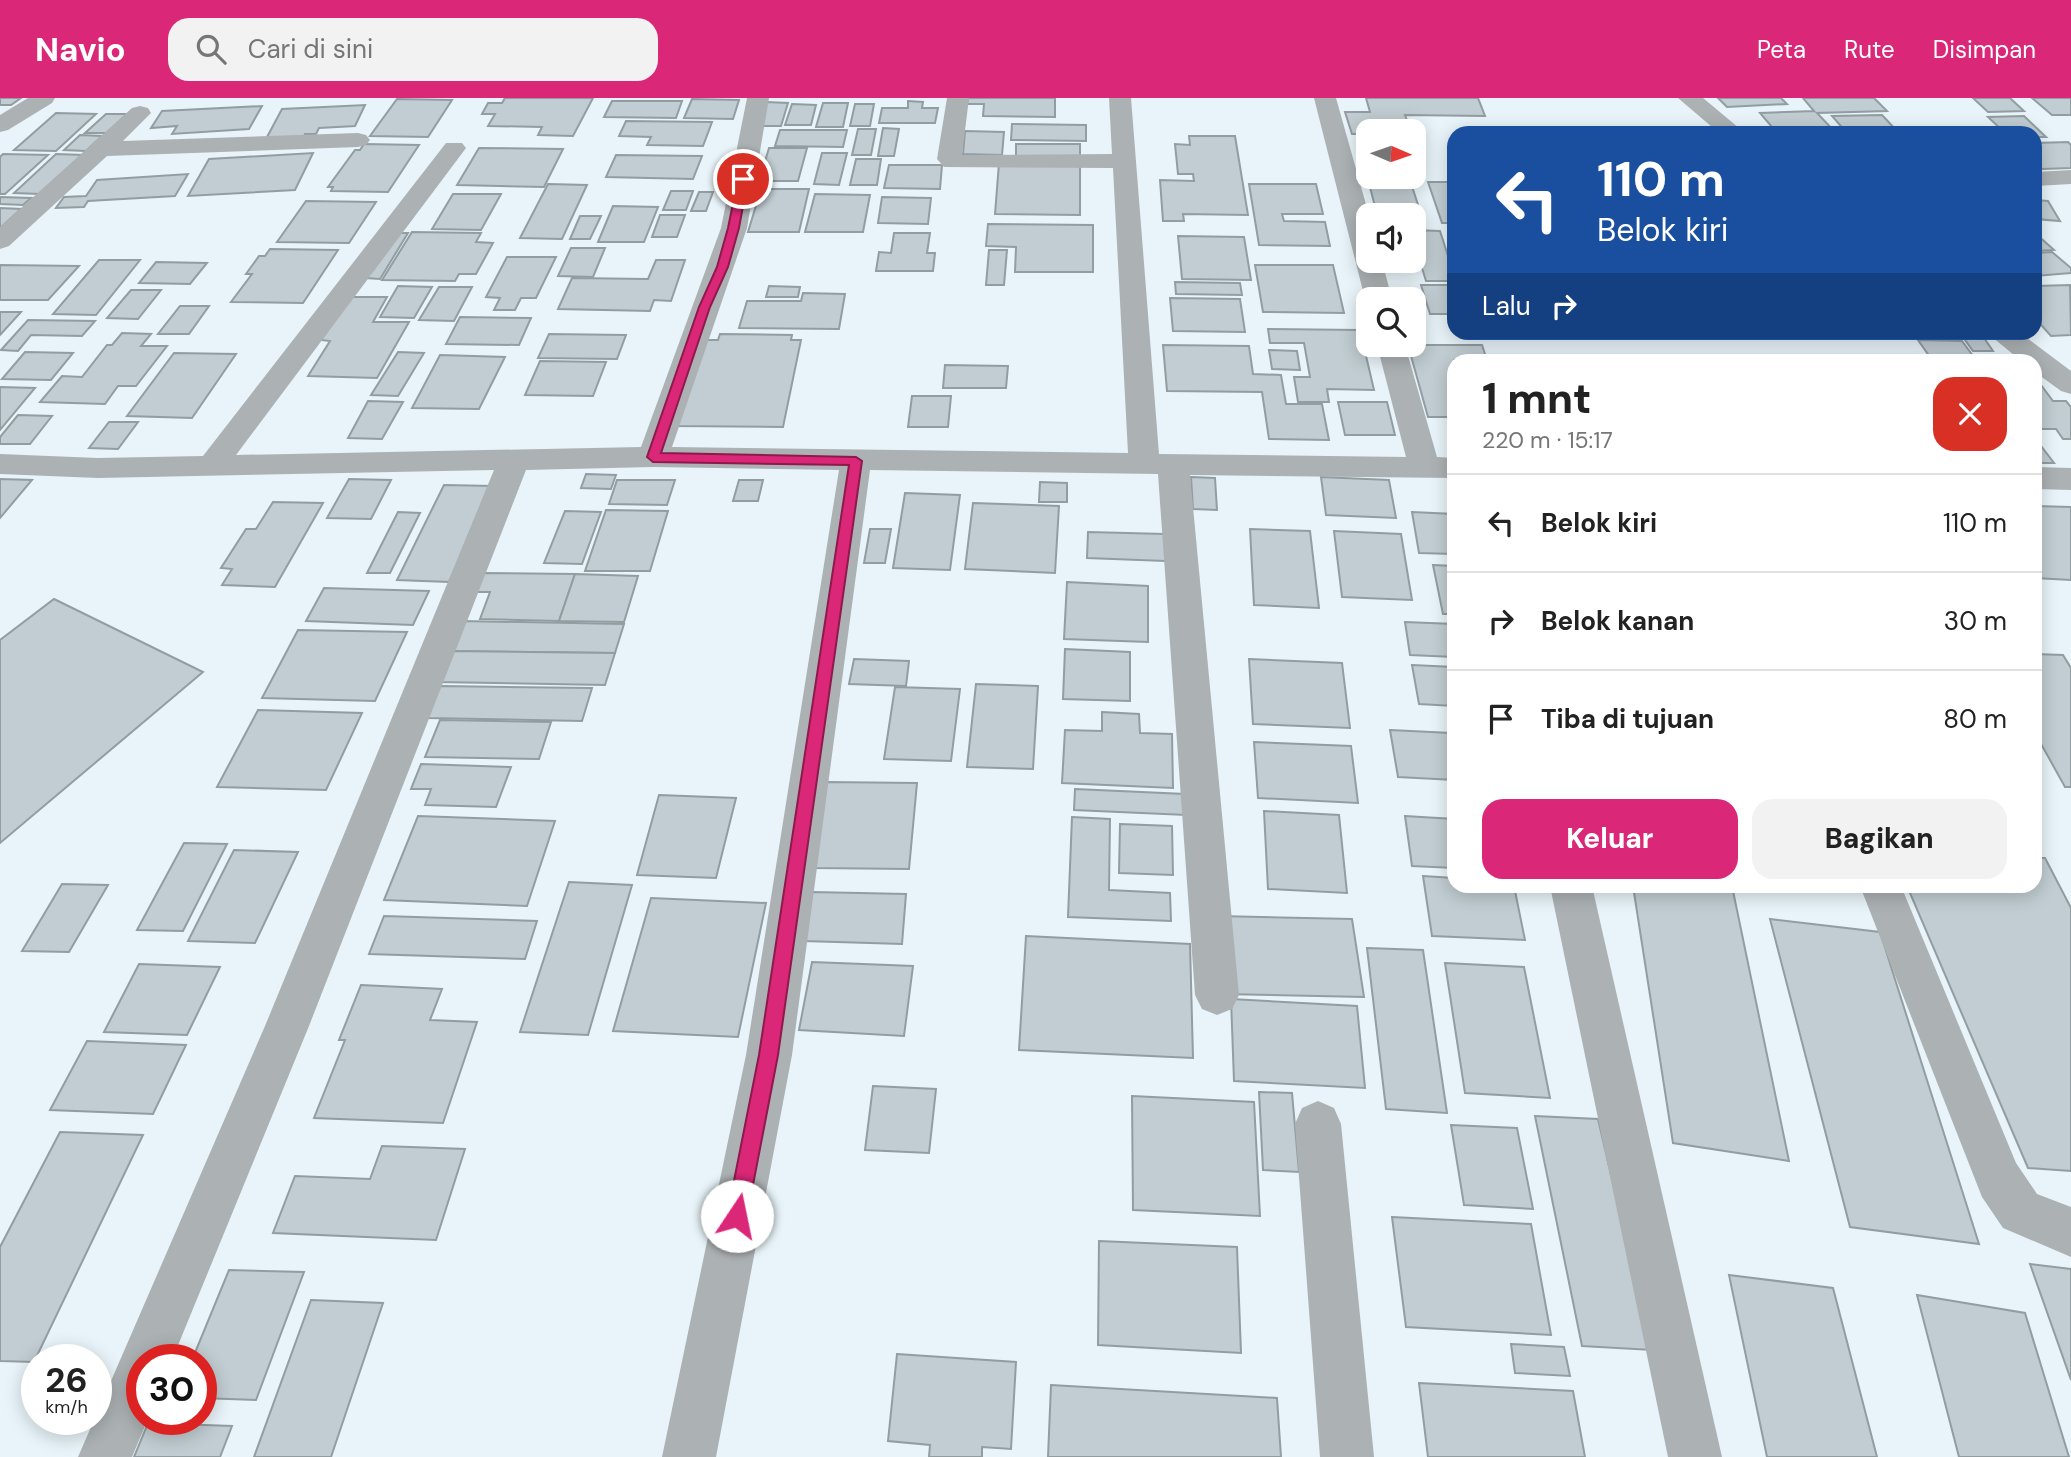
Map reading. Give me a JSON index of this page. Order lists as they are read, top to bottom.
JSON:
{
  "north": "right",
  "page": {
    "header": "Navio",
    "search": "Cari di sini",
    "nav": ["Peta", "Rute", "Disimpan"],
    "turn": ["110 m", "Belok kiri"],
    "then": "Lalu",
    "heading": ["1 mnt", "220 m · 15:17"],
    "list": [
      {
        "name": "Belok kiri",
        "value": "110 m"
      },
      {
        "name": "Belok kanan",
        "value": "30 m"
      },
      {
        "name": "Tiba di tujuan",
        "value": "80 m"
      }
    ],
    "buttons": ["Keluar", "Bagikan"],
    "speed": "26 km/h",
    "limit": "30"
  }
}
